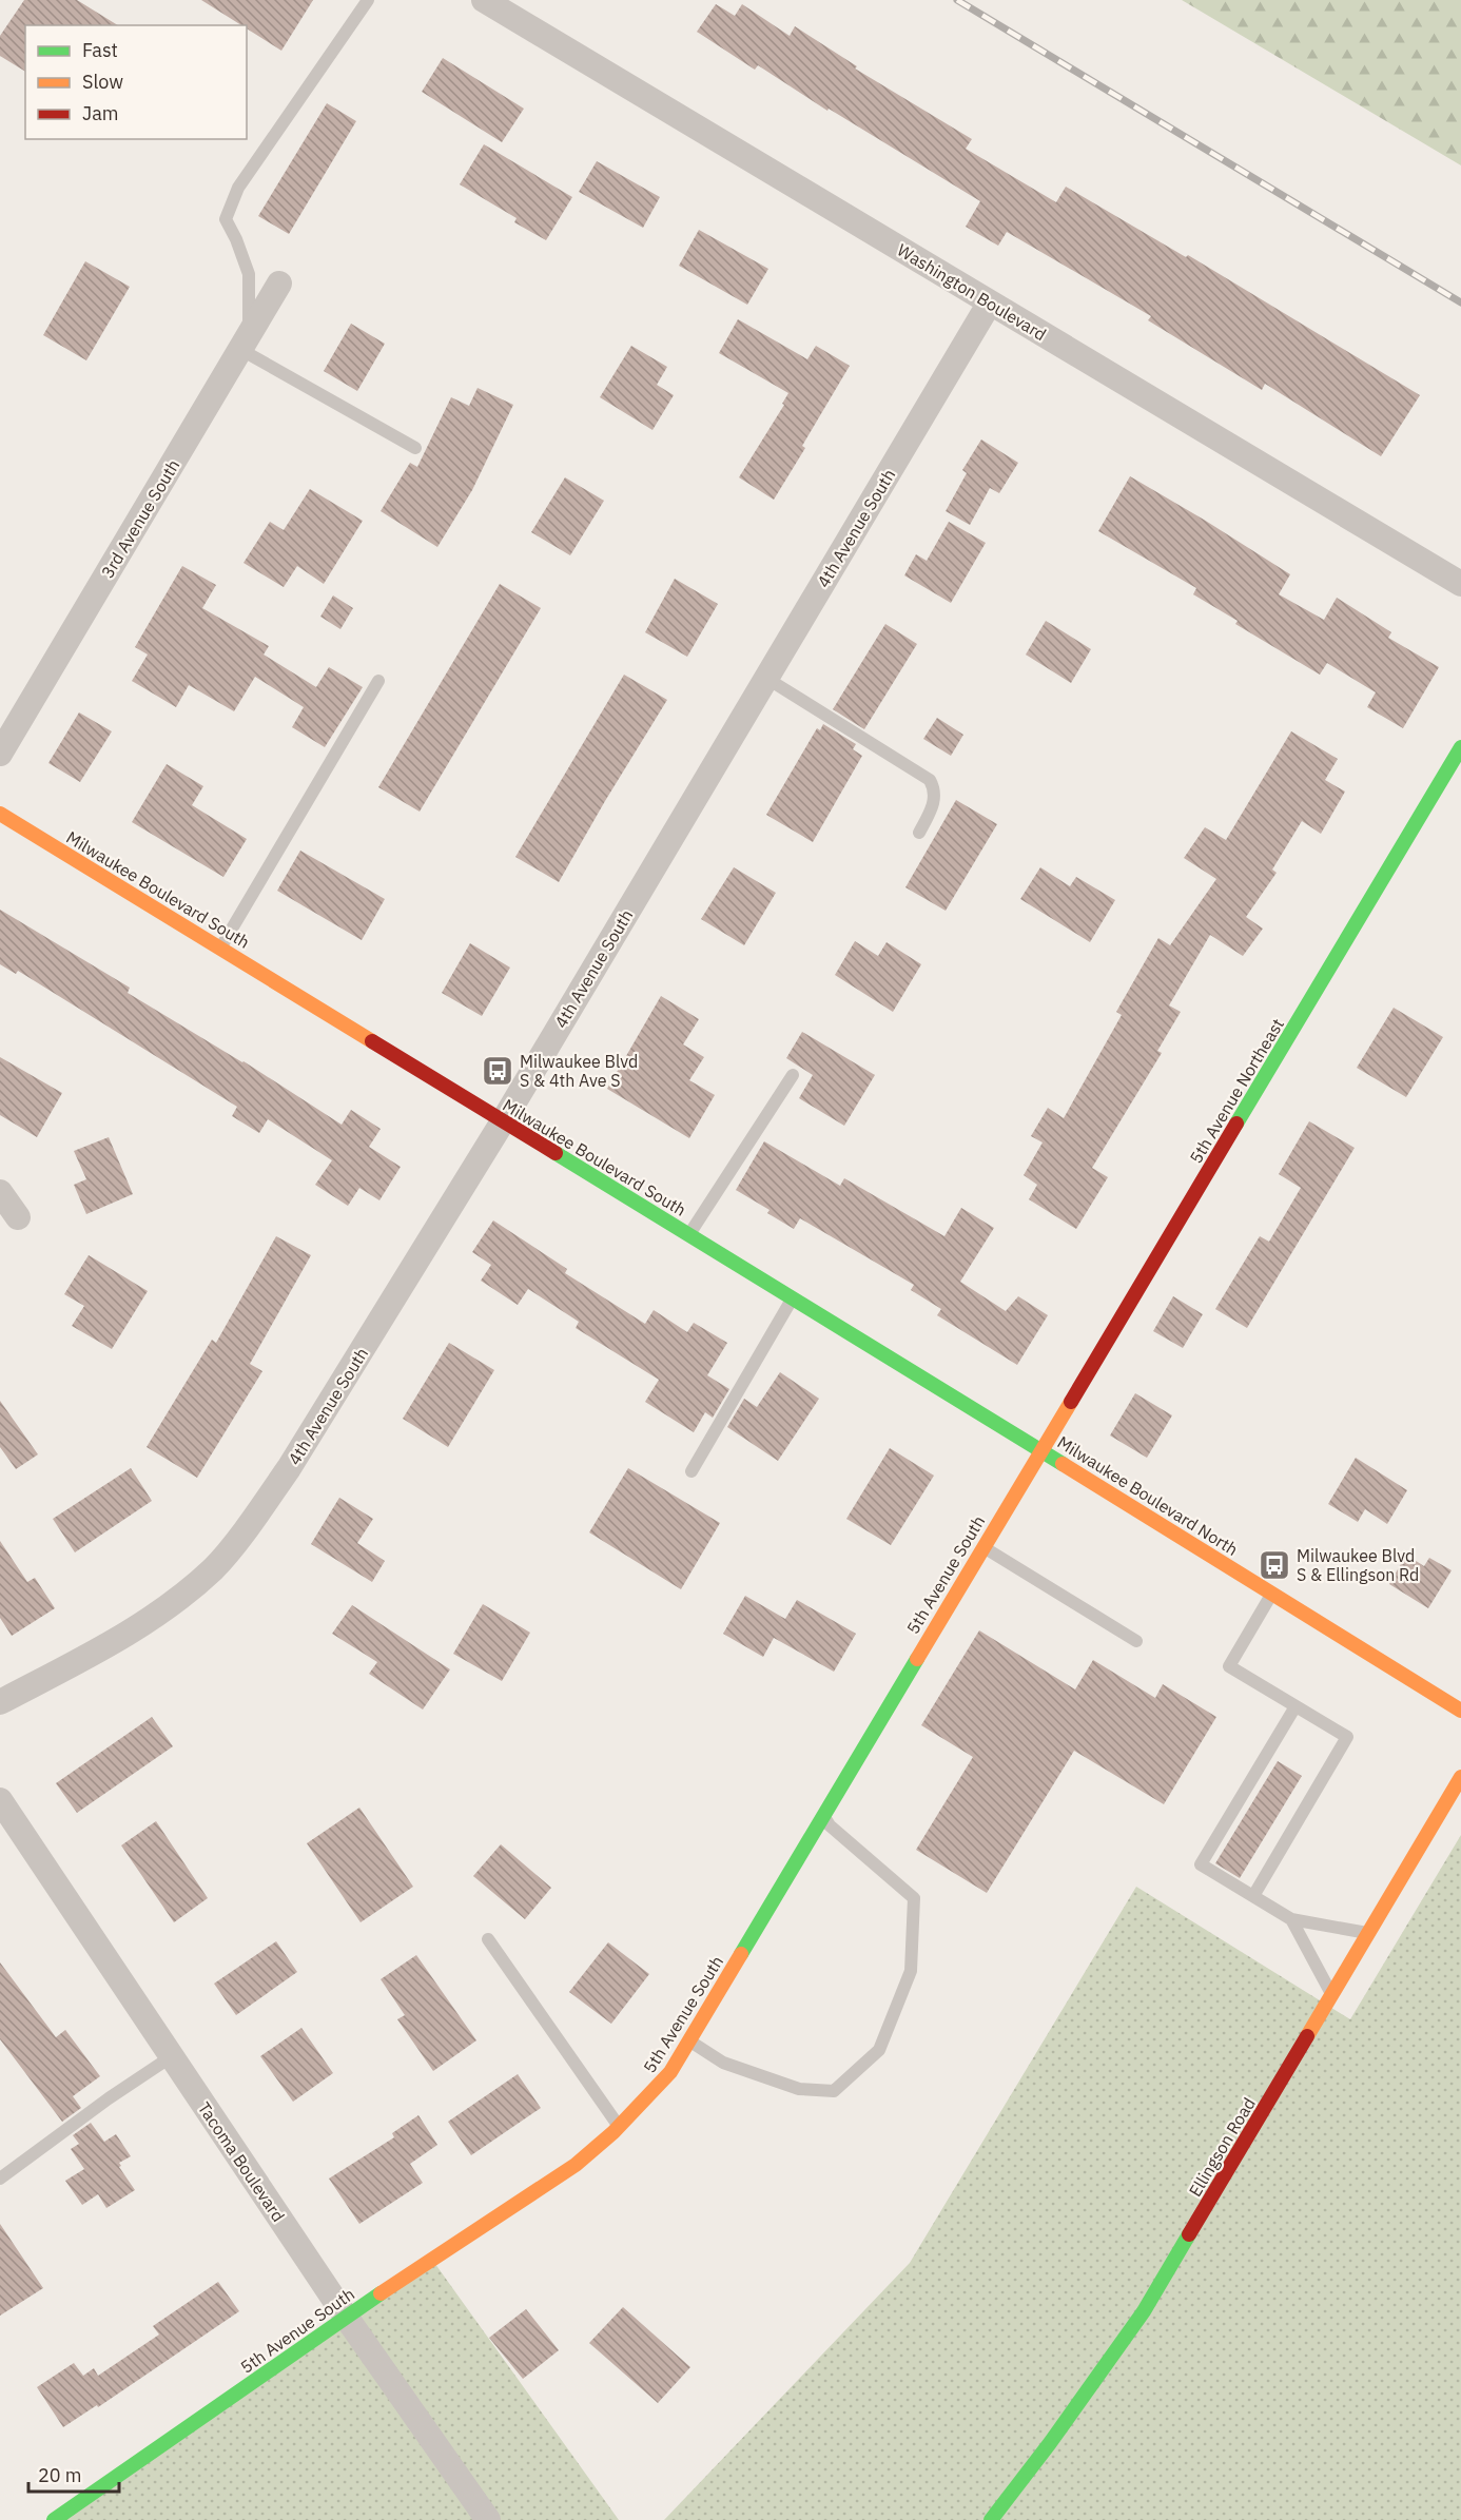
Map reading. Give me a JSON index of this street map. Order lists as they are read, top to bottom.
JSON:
{
  "streets": {
    "street": [
      "Washington Boulevard",
      "3rd Avenue South",
      "4th Avenue South",
      "Milwaukee Boulevard South",
      "5th Avenue Northeast",
      "Milwaukee Boulevard North",
      "5th Avenue South",
      "Ellingson Road",
      "Tacoma Boulevard"
    ]
  },
  "crossings": [
    ["Washington Boulevard", "4th Avenue South"],
    ["4th Avenue South", "Milwaukee Boulevard South"],
    ["Milwaukee Boulevard South", "5th Avenue Northeast"],
    ["Milwaukee Boulevard South", "Milwaukee Boulevard North"],
    ["Milwaukee Boulevard South", "5th Avenue South"],
    ["5th Avenue Northeast", "Milwaukee Boulevard North"],
    ["5th Avenue Northeast", "5th Avenue South"],
    ["Milwaukee Boulevard North", "5th Avenue South"],
    ["5th Avenue South", "Tacoma Boulevard"]
  ],
  "places": {
    "bus stop": ["Milwaukee Blvd S & 4th Ave S", "Milwaukee Blvd S & Ellingson Rd"]
  },
  "legend": ["Fast", "Slow", "Jam"],
  "scale_bar": "20 m"
}
